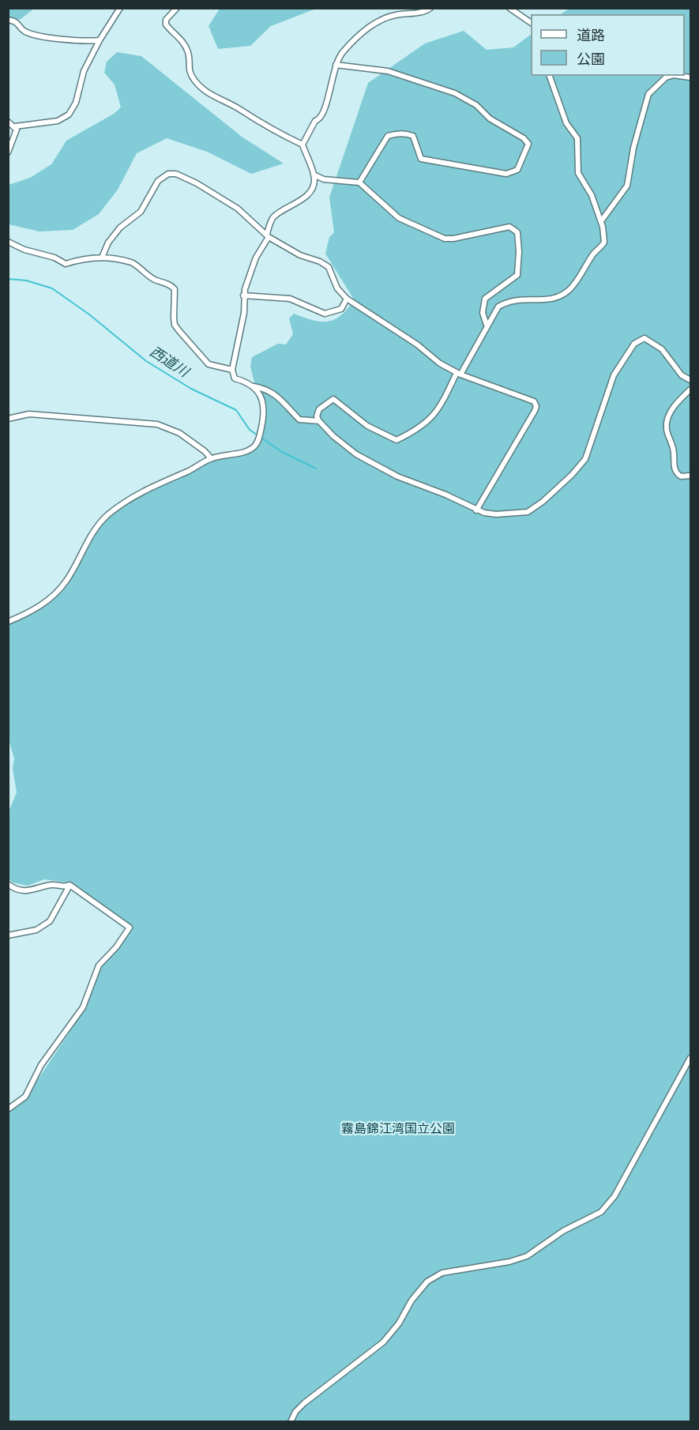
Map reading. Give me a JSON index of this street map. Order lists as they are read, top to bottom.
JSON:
{
  "water": ["西道川"],
  "parks": ["霧島錦江湾国立公園"],
  "legend": ["道路", "公園"]
}
